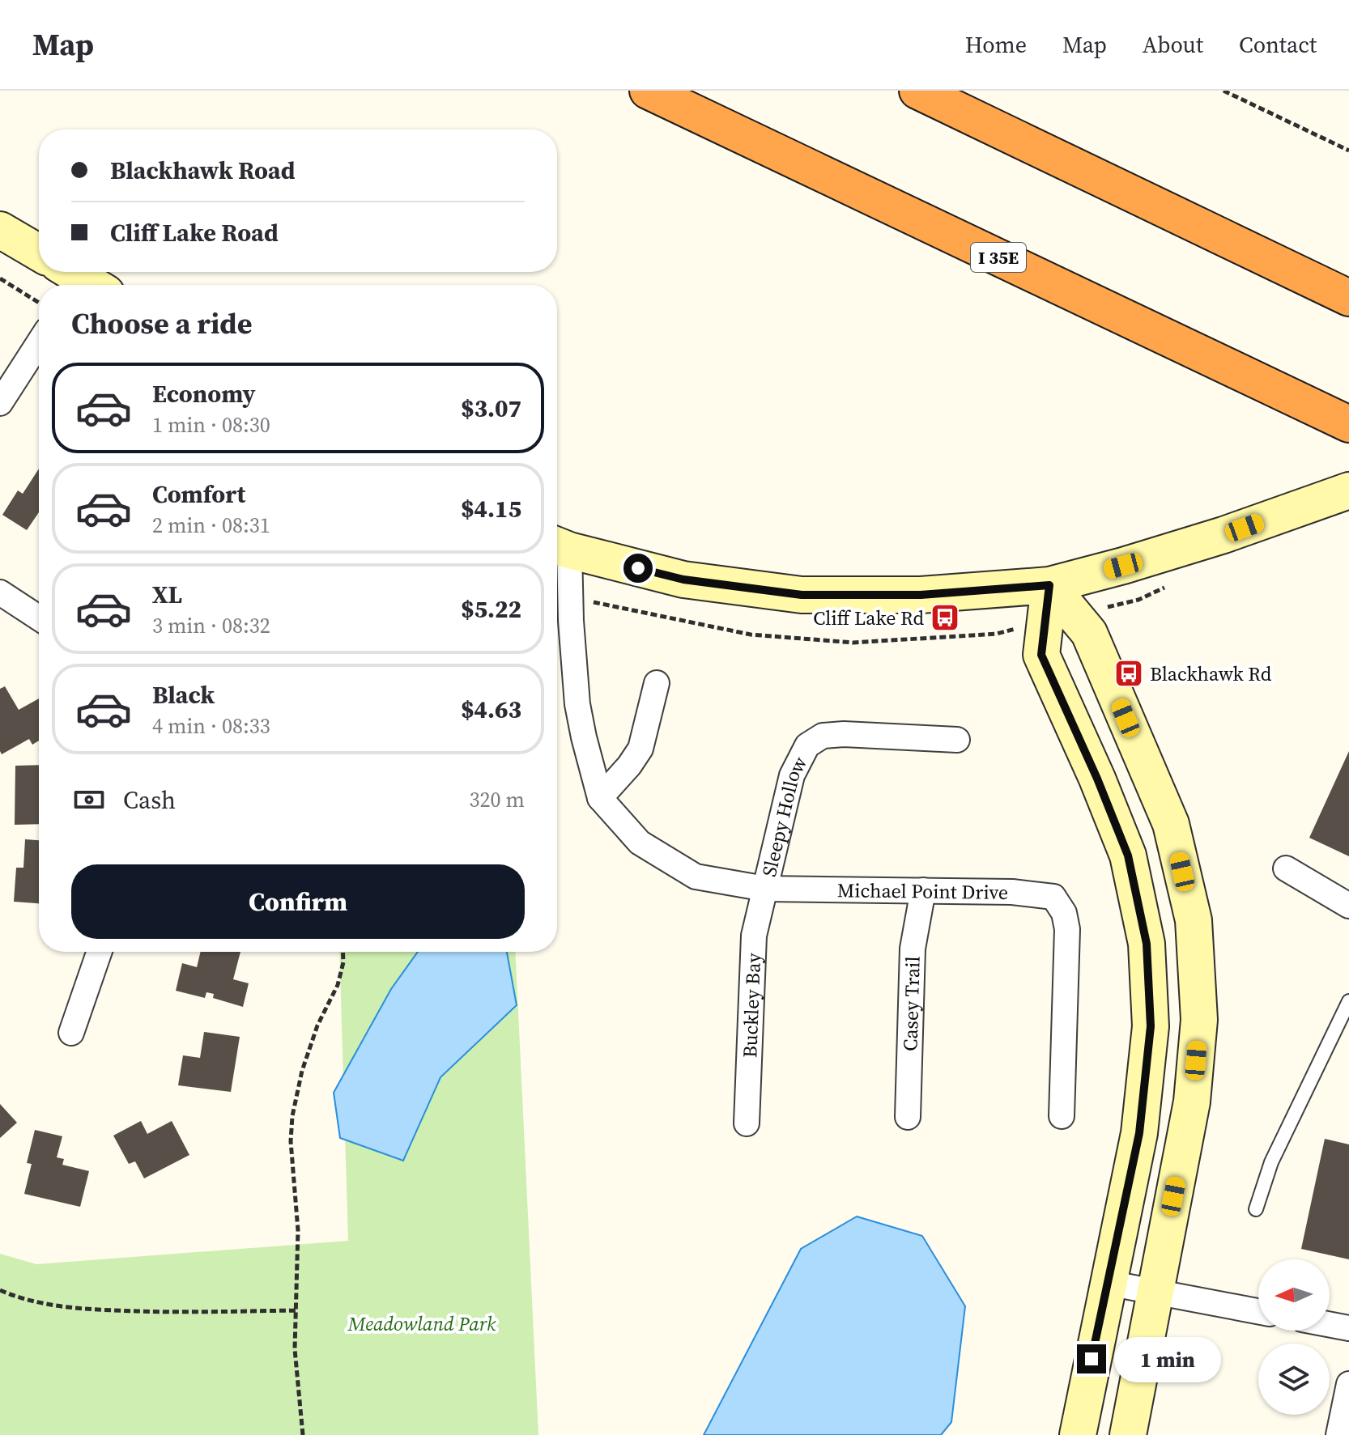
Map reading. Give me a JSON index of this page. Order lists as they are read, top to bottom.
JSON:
{
  "streets": {
    "highway": ["I 35E"],
    "street": [
      "Sleepy Hollow",
      "Michael Point Drive",
      "Casey Trail",
      "Buckley Bay"
    ]
  },
  "crossings": [
    ["Sleepy Hollow", "Michael Point Drive"],
    ["Sleepy Hollow", "Buckley Bay"],
    ["Michael Point Drive", "Casey Trail"],
    ["Michael Point Drive", "Buckley Bay"]
  ],
  "parks": ["Meadowland Park"],
  "places": {
    "bus stop": ["Cliff Lake Rd", "Blackhawk Rd"]
  },
  "north": "left",
  "page": {
    "header": "Map",
    "nav": [
      "Home",
      "Map",
      "About",
      "Contact"
    ],
    "banner": ["Blackhawk Road", "Cliff Lake Road"],
    "heading": "Choose a ride",
    "list": [
      {
        "name": "Economy",
        "note": "1 min · 08:30",
        "value": "$3.07"
      },
      {
        "name": "Comfort",
        "note": "2 min · 08:31",
        "value": "$4.15"
      },
      {
        "name": "XL",
        "note": "3 min · 08:32",
        "value": "$5.22"
      },
      {
        "name": "Black",
        "note": "4 min · 08:33",
        "value": "$4.63"
      }
    ],
    "pay": ["Cash", "320 m"],
    "buttons": "Confirm",
    "bubble": "1 min"
  }
}
